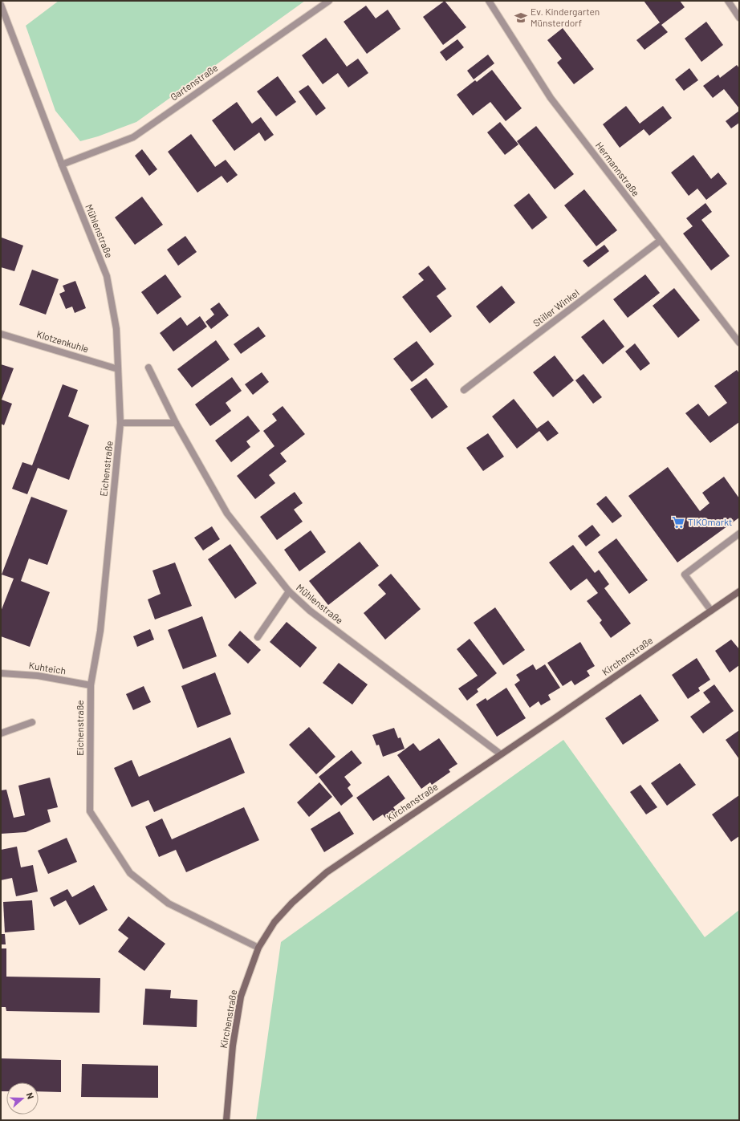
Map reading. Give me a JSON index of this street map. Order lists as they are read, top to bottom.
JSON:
{
  "streets": {
    "street": [
      "Gartenstraße",
      "Hermannstraße",
      "Mühlenstraße",
      "Stiller Winkel",
      "Klotzenkuhle",
      "Eichenstraße",
      "Kirchenstraße",
      "Kuhteich"
    ]
  },
  "crossings": [
    ["Gartenstraße", "Mühlenstraße"],
    ["Hermannstraße", "Stiller Winkel"],
    ["Mühlenstraße", "Klotzenkuhle"],
    ["Mühlenstraße", "Eichenstraße"],
    ["Mühlenstraße", "Kirchenstraße"],
    ["Eichenstraße", "Kirchenstraße"],
    ["Eichenstraße", "Kuhteich"]
  ],
  "places": {
    "school or university": ["Ev. Kindergarten Münsterdorf"],
    "supermarket": ["TIKOmarkt"]
  },
  "north": "right"
}
